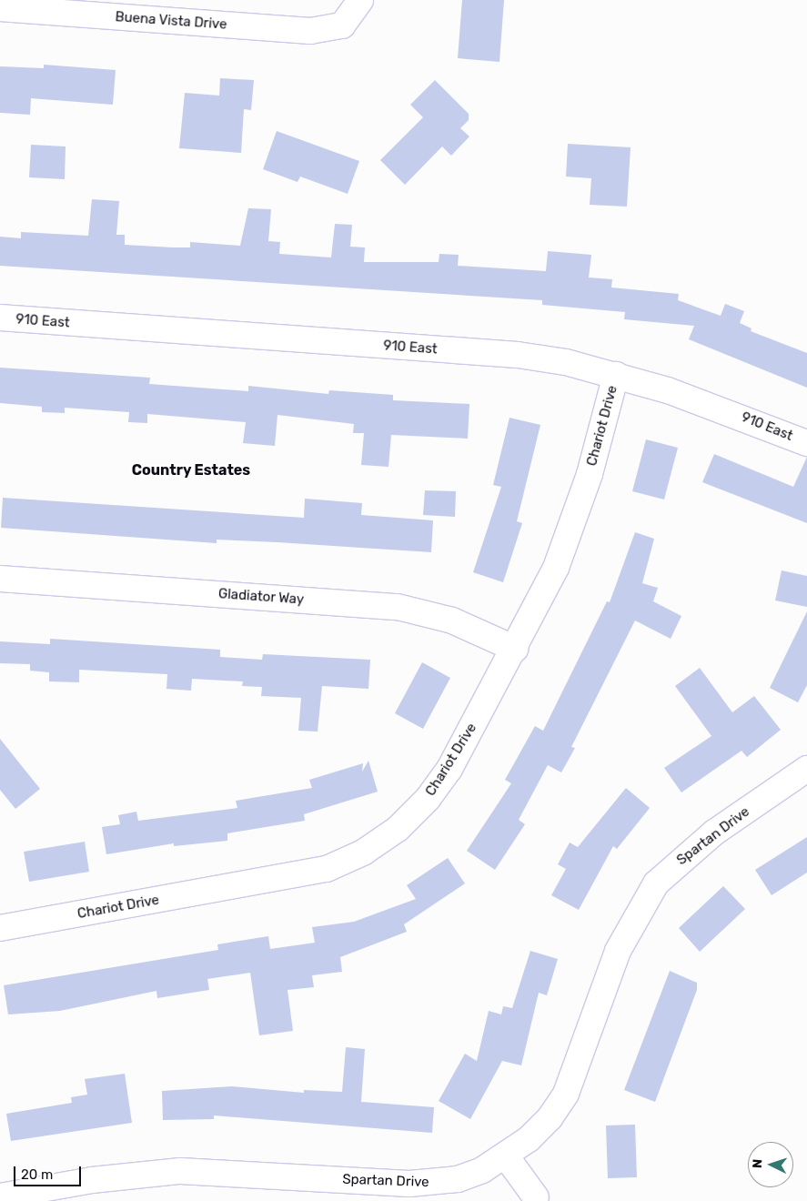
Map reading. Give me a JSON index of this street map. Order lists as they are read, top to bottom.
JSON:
{
  "streets": {
    "street": [
      "Buena Vista Drive",
      "910 East",
      "Chariot Drive",
      "Gladiator Way",
      "Spartan Drive"
    ]
  },
  "crossings": [
    ["910 East", "Chariot Drive"],
    ["Chariot Drive", "Gladiator Way"]
  ],
  "districts": ["Country Estates"],
  "scale_bar": "20 m",
  "north": "left"
}
